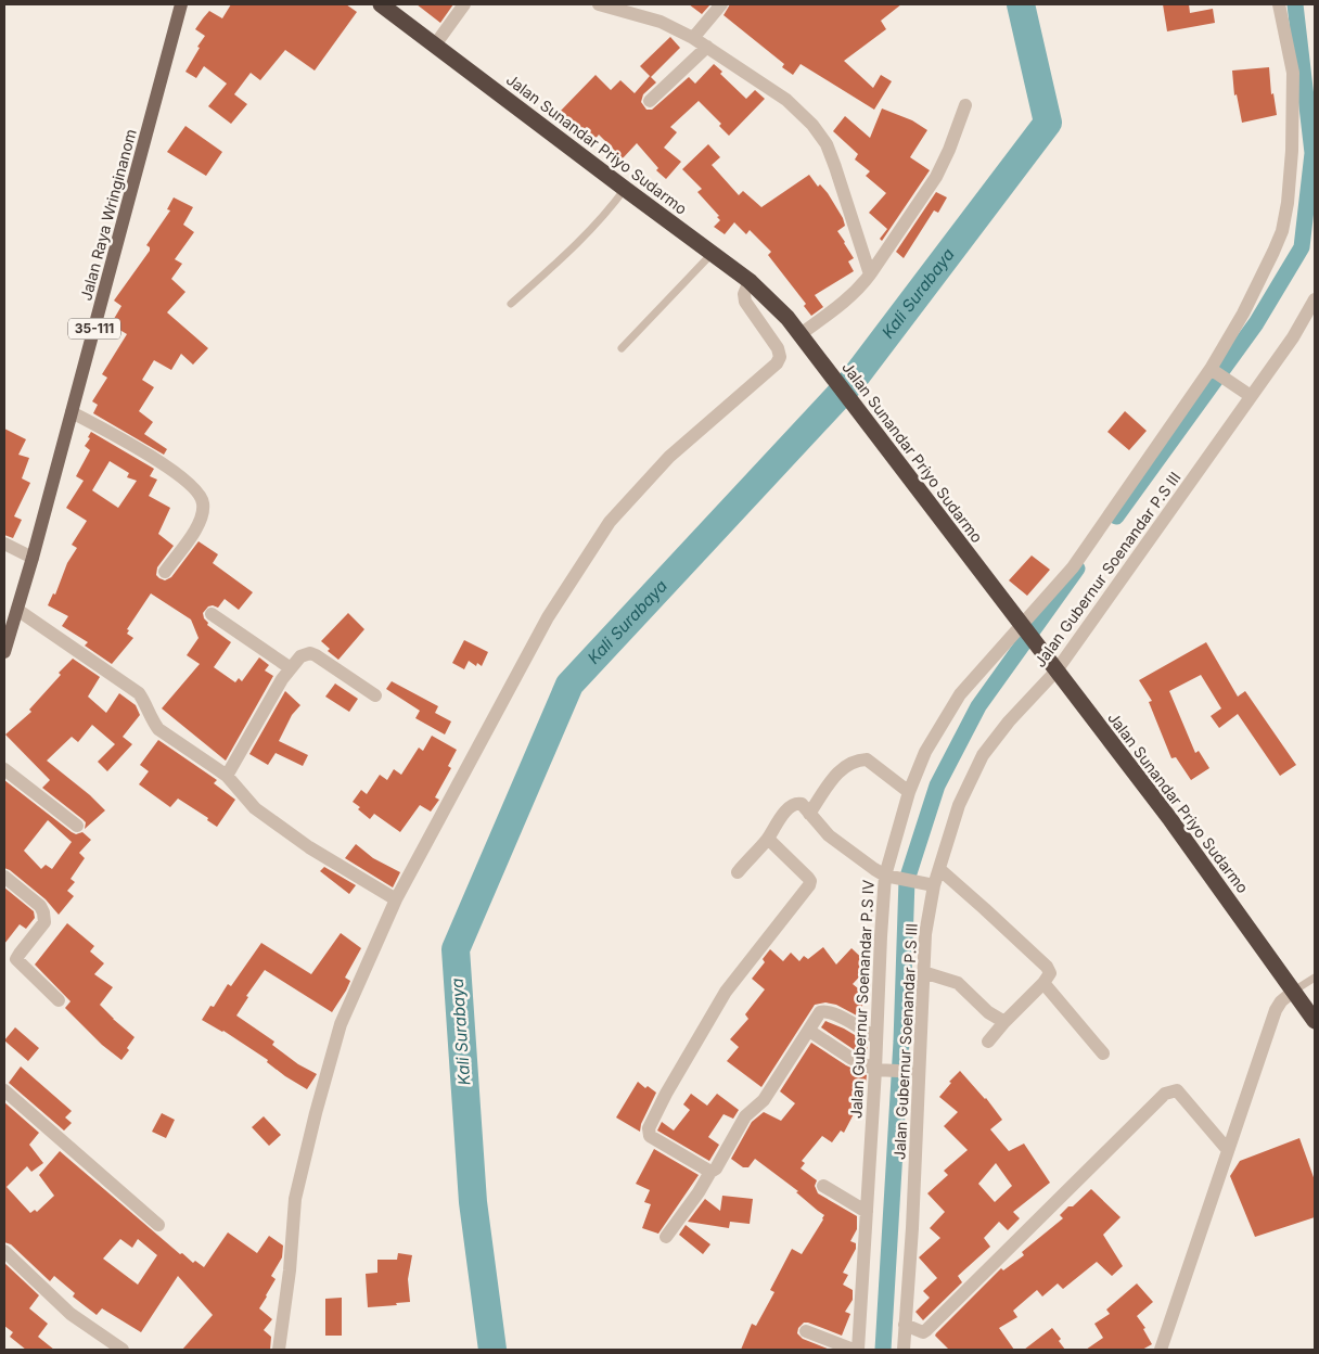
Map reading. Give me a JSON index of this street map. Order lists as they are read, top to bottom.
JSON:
{
  "streets": {
    "highway": ["Jalan Sunandar Priyo Sudarmo"],
    "main road": ["Jalan Raya Wringinanom", "35-111"],
    "street": ["Jalan Gubernur Soenandar P.S III", "Jalan Gubernur Soenandar P.S IV"]
  },
  "crossings": [
    ["Jalan Sunandar Priyo Sudarmo", "Jalan Gubernur Soenandar P.S III"],
    ["Jalan Sunandar Priyo Sudarmo", "Jalan Gubernur Soenandar P.S IV"]
  ],
  "water": ["Kali Surabaya"]
}
